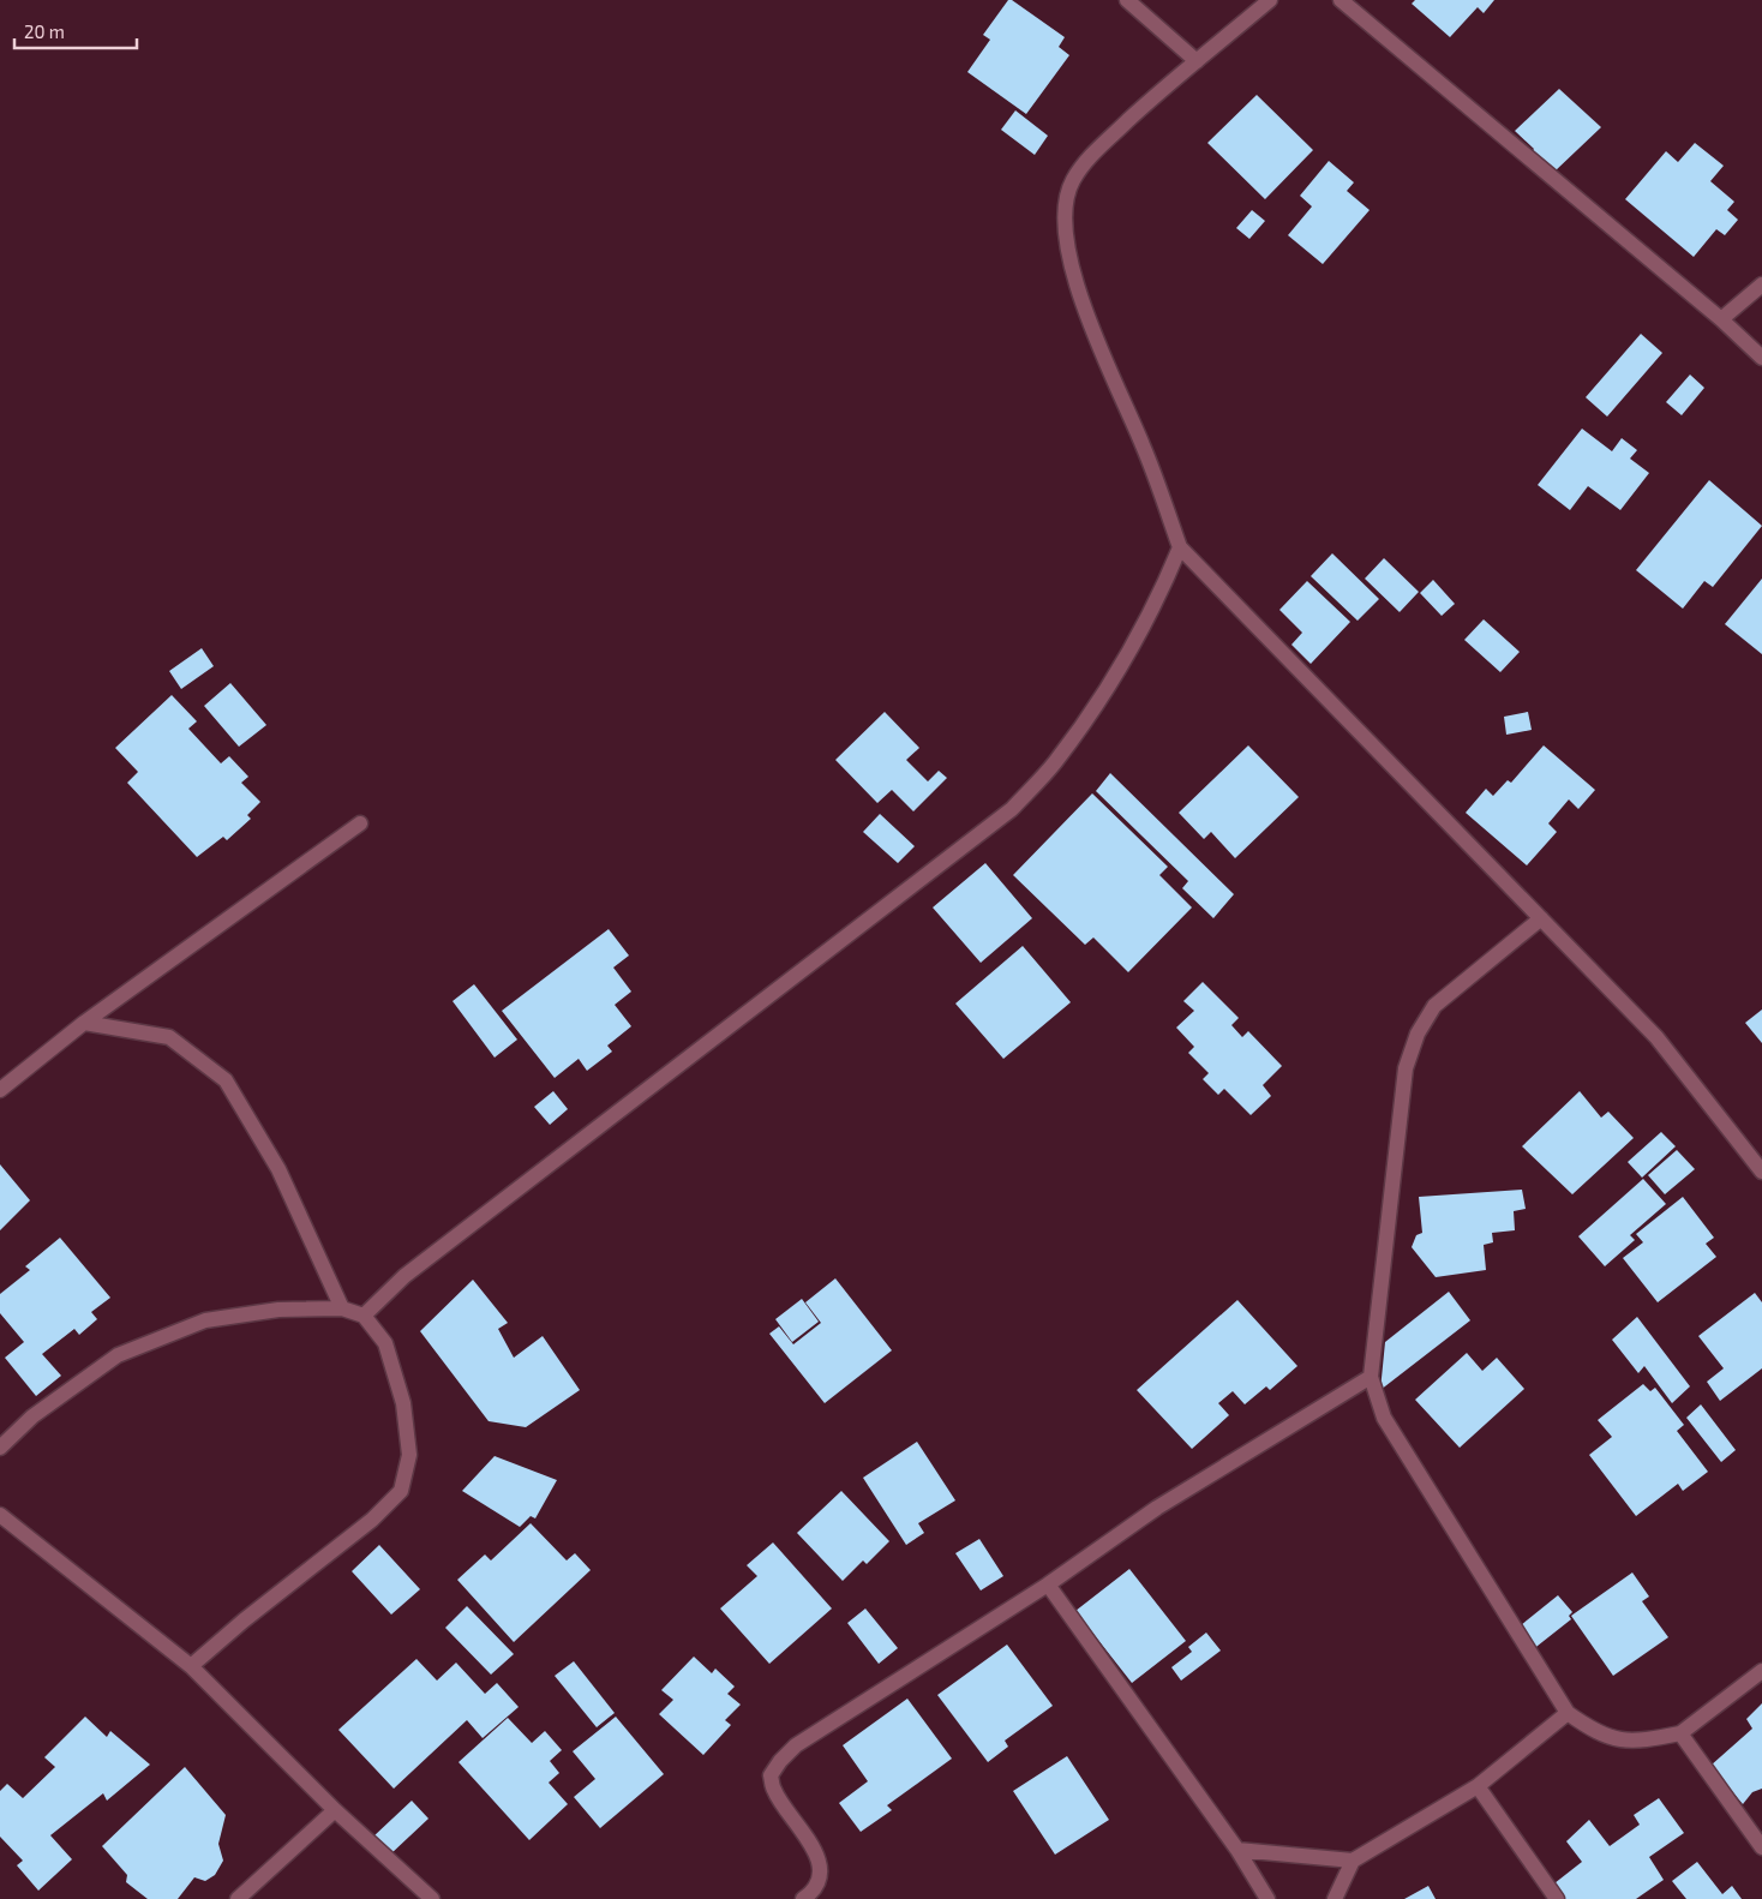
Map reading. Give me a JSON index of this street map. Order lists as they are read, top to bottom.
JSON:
{
  "scale_bar": "20 m"
}
